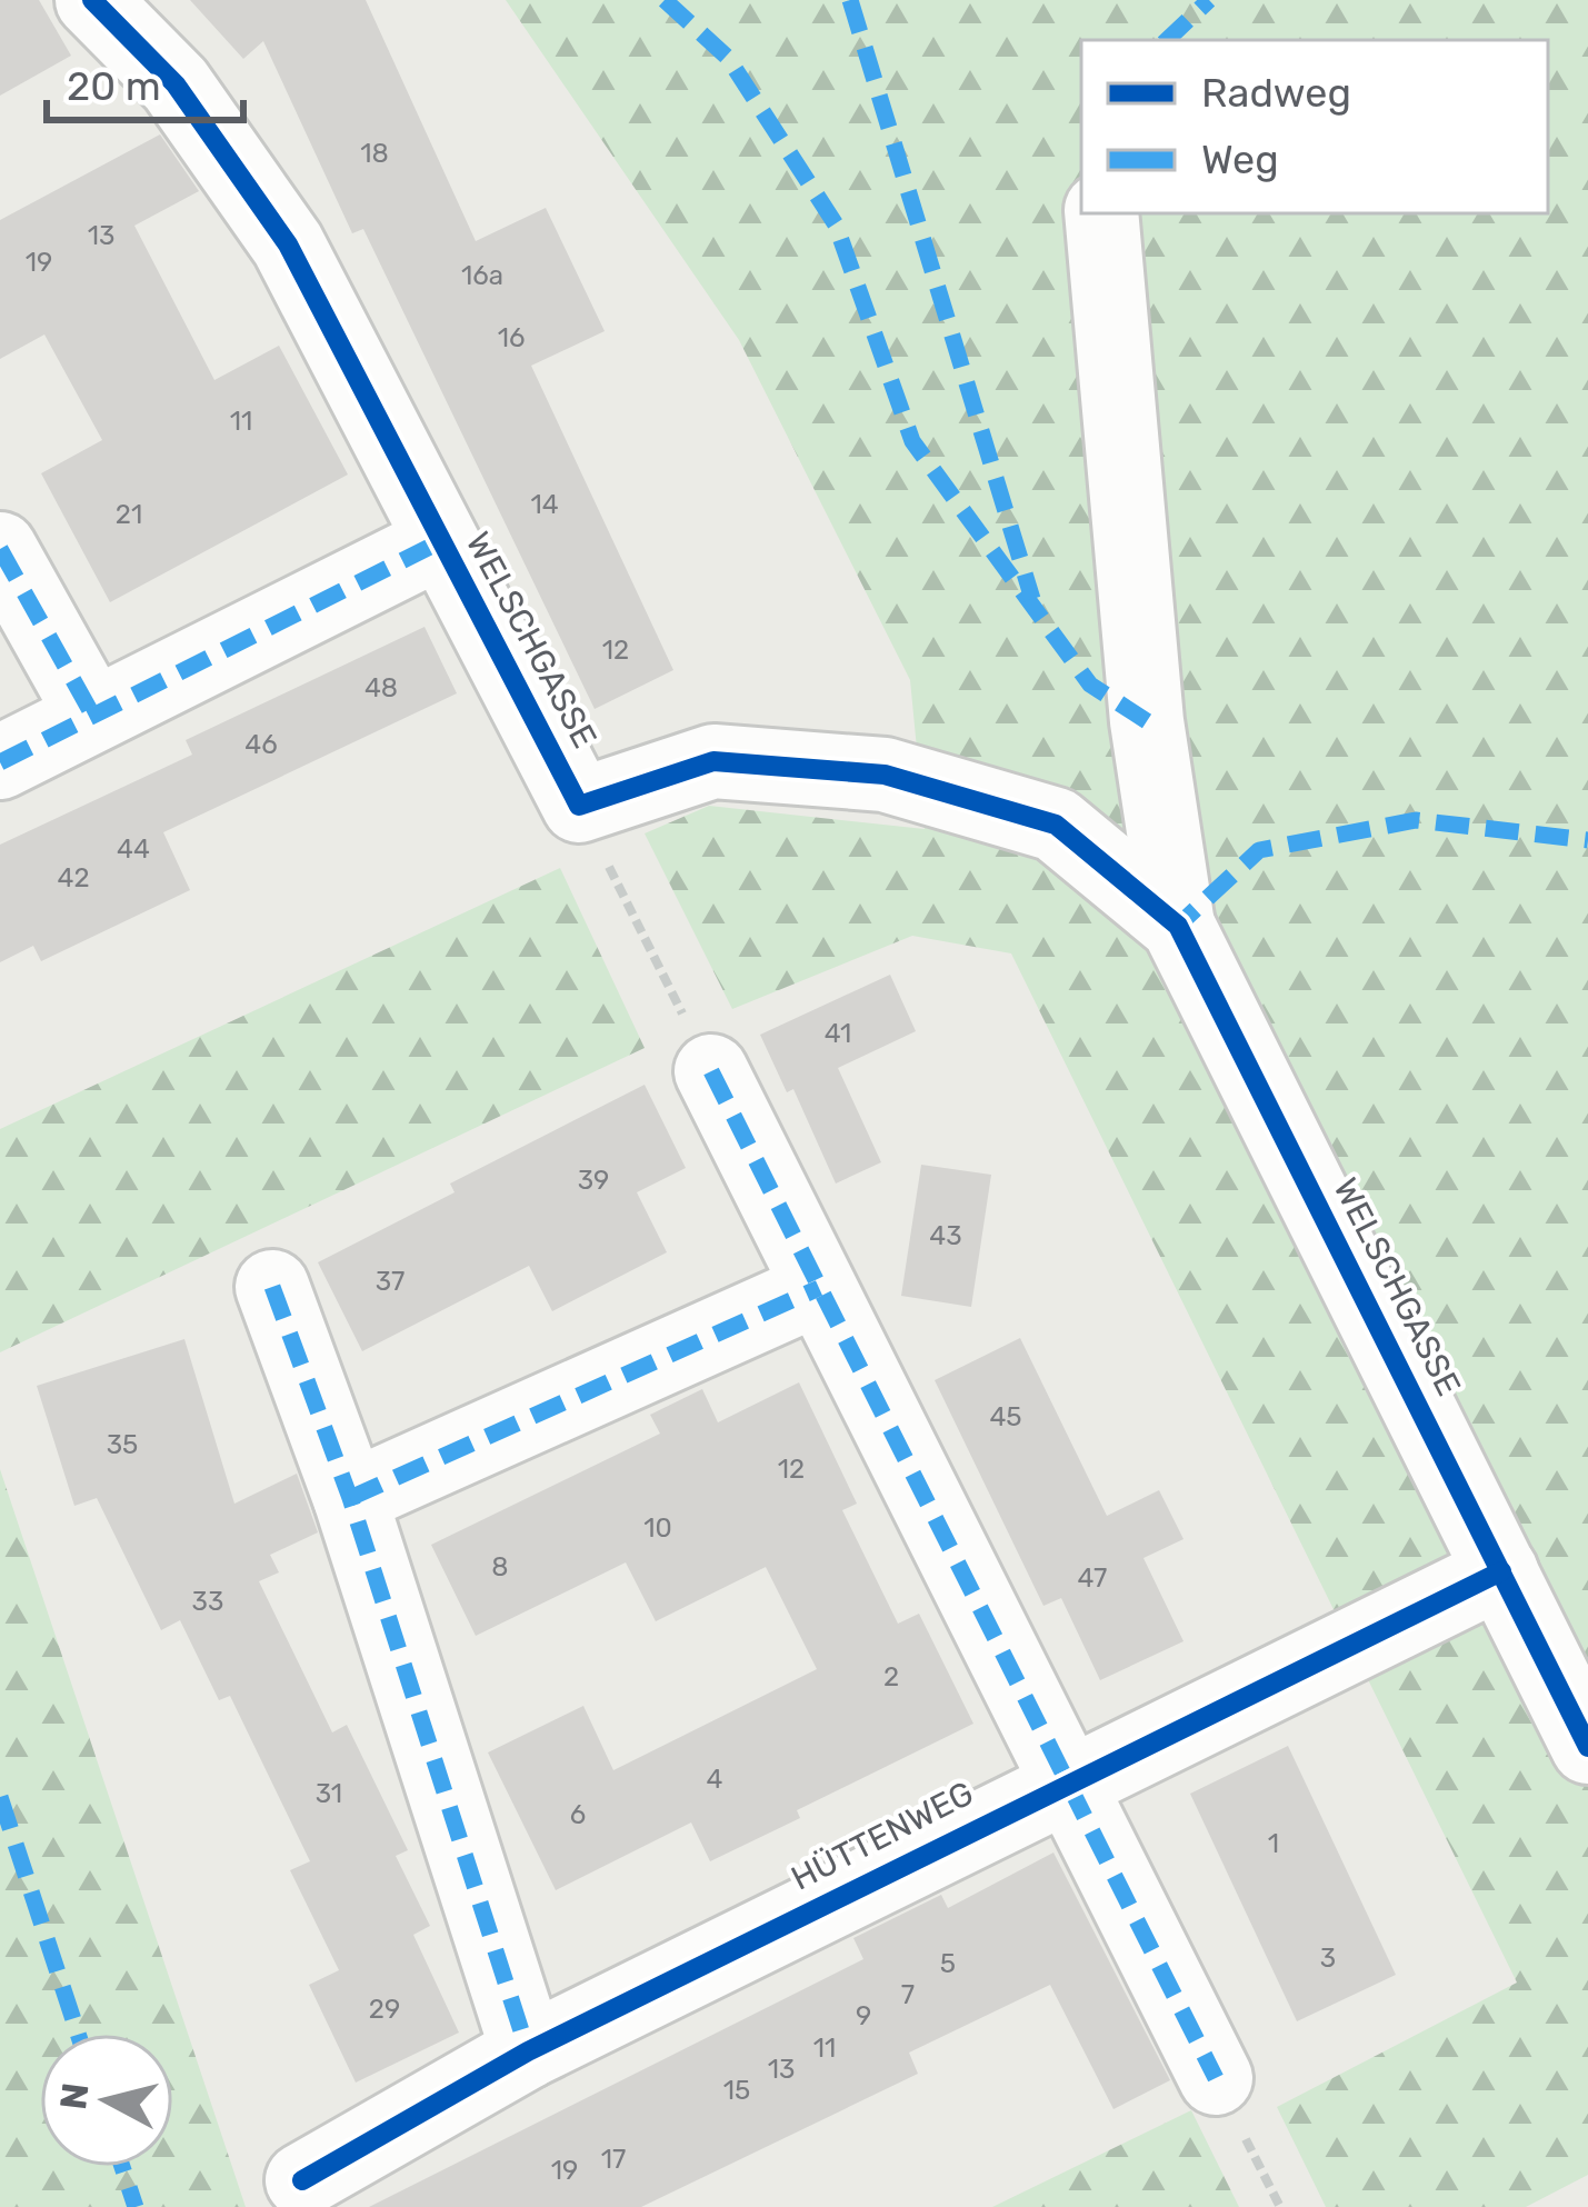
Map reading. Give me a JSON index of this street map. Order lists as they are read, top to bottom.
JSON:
{
  "streets": {
    "street": ["WELSCHGASSE", "HÜTTENWEG"]
  },
  "crossings": [
    ["WELSCHGASSE", "HÜTTENWEG"]
  ],
  "house_numbers": [
    "18",
    "13",
    "19",
    "16a",
    "16",
    "11",
    "14",
    "21",
    "12",
    "48",
    "46",
    "44",
    "42",
    "41",
    "39",
    "43",
    "37",
    "45",
    "35",
    "12",
    "10",
    "8",
    "47",
    "33",
    "2",
    "4",
    "31",
    "6",
    "1",
    "3",
    "5",
    "7",
    "29",
    "9",
    "11",
    "13",
    "15",
    "17",
    "19"
  ],
  "legend": ["Radweg", "Weg"],
  "scale_bar": "20 m",
  "north": "left"
}
